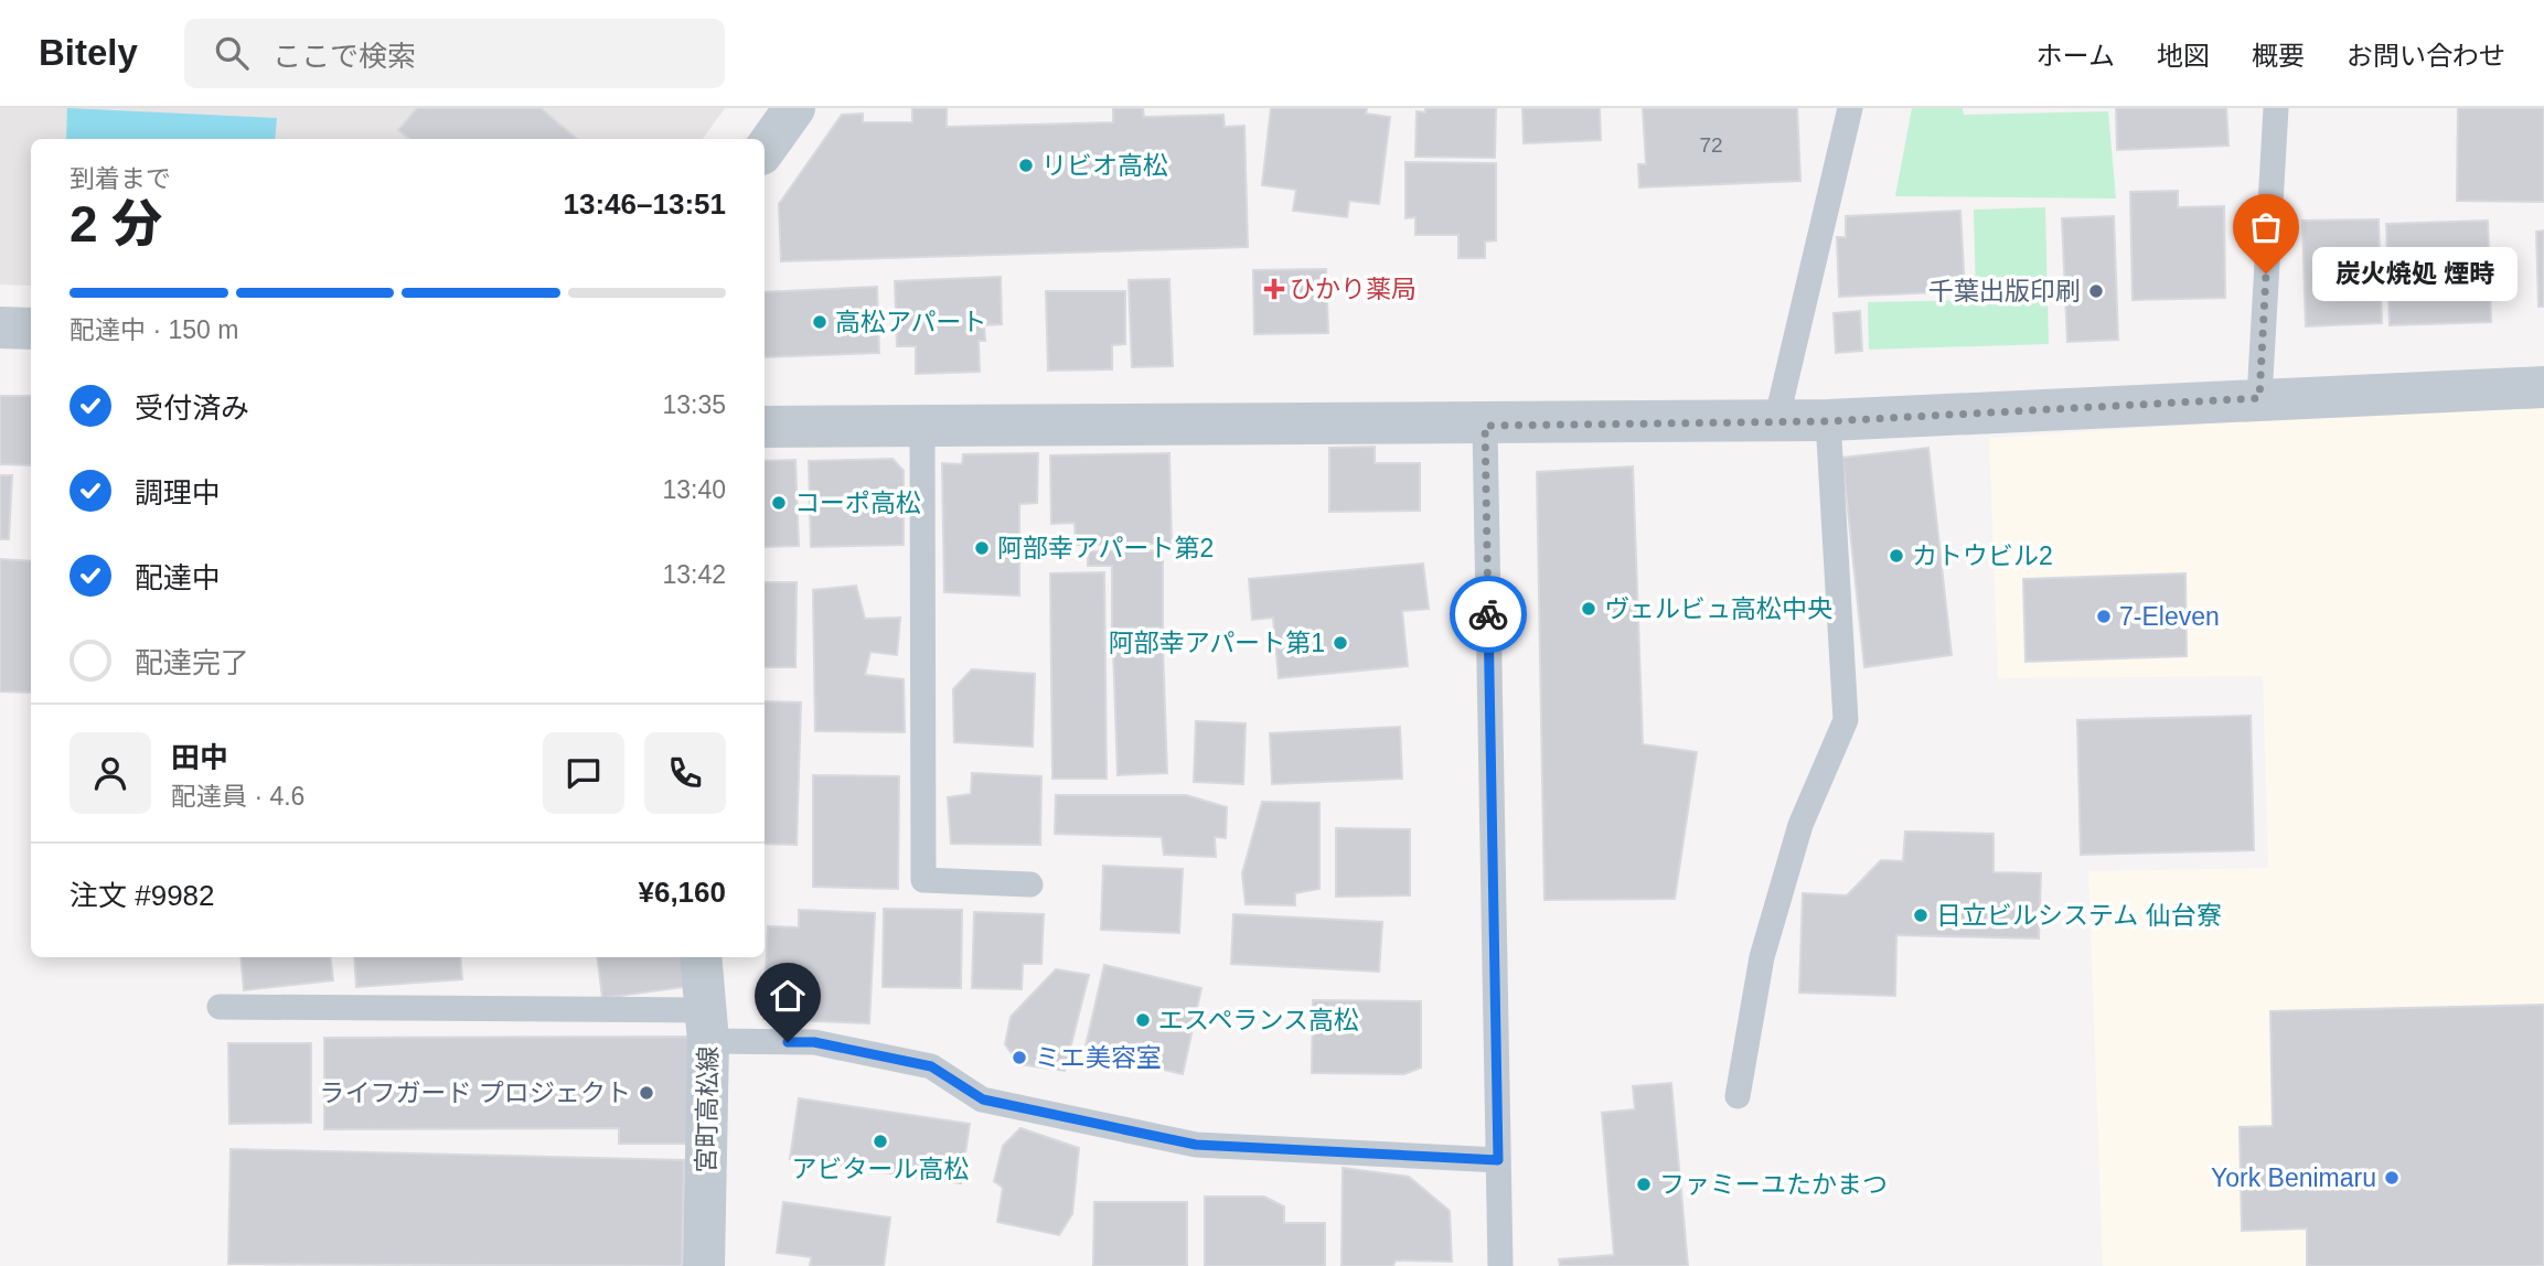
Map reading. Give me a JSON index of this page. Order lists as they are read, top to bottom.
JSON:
{
  "streets": {
    "street": ["宮町高松線"]
  },
  "places": {
    "other": [
      "リビオ高松",
      "炭火焼処 煙時",
      "千葉出版印刷",
      "高松アパート",
      "コーポ高松",
      "阿部幸アパート第2",
      "カトウビル2",
      "ヴェルビュ高松中央",
      "7-Eleven",
      "阿部幸アパート第1",
      "日立ビルシステム 仙台寮",
      "エスペランス高松",
      "ミエ美容室",
      "ライフガード プロジェクト",
      "アビタール高松",
      "York Benimaru",
      "ファミーユたかまつ"
    ],
    "health": ["ひかり薬局"]
  },
  "house_numbers": ["72"],
  "page": {
    "header": "Bitely",
    "search": "ここで検索",
    "nav": [
      "ホーム",
      "地図",
      "概要",
      "お問い合わせ"
    ],
    "heading": ["2 分", "到着まで", "13:46–13:51"],
    "panel": [
      "田中",
      "配達員 · 4.6",
      "注文 #9982",
      "¥6,160"
    ],
    "bubble": "炭火焼処 煙時",
    "bar": "配達中 · 150 m",
    "list": [
      ["受付済み", "13:35"],
      ["調理中", "13:40"],
      ["配達中", "13:42"],
      "配達完了"
    ]
  }
}
